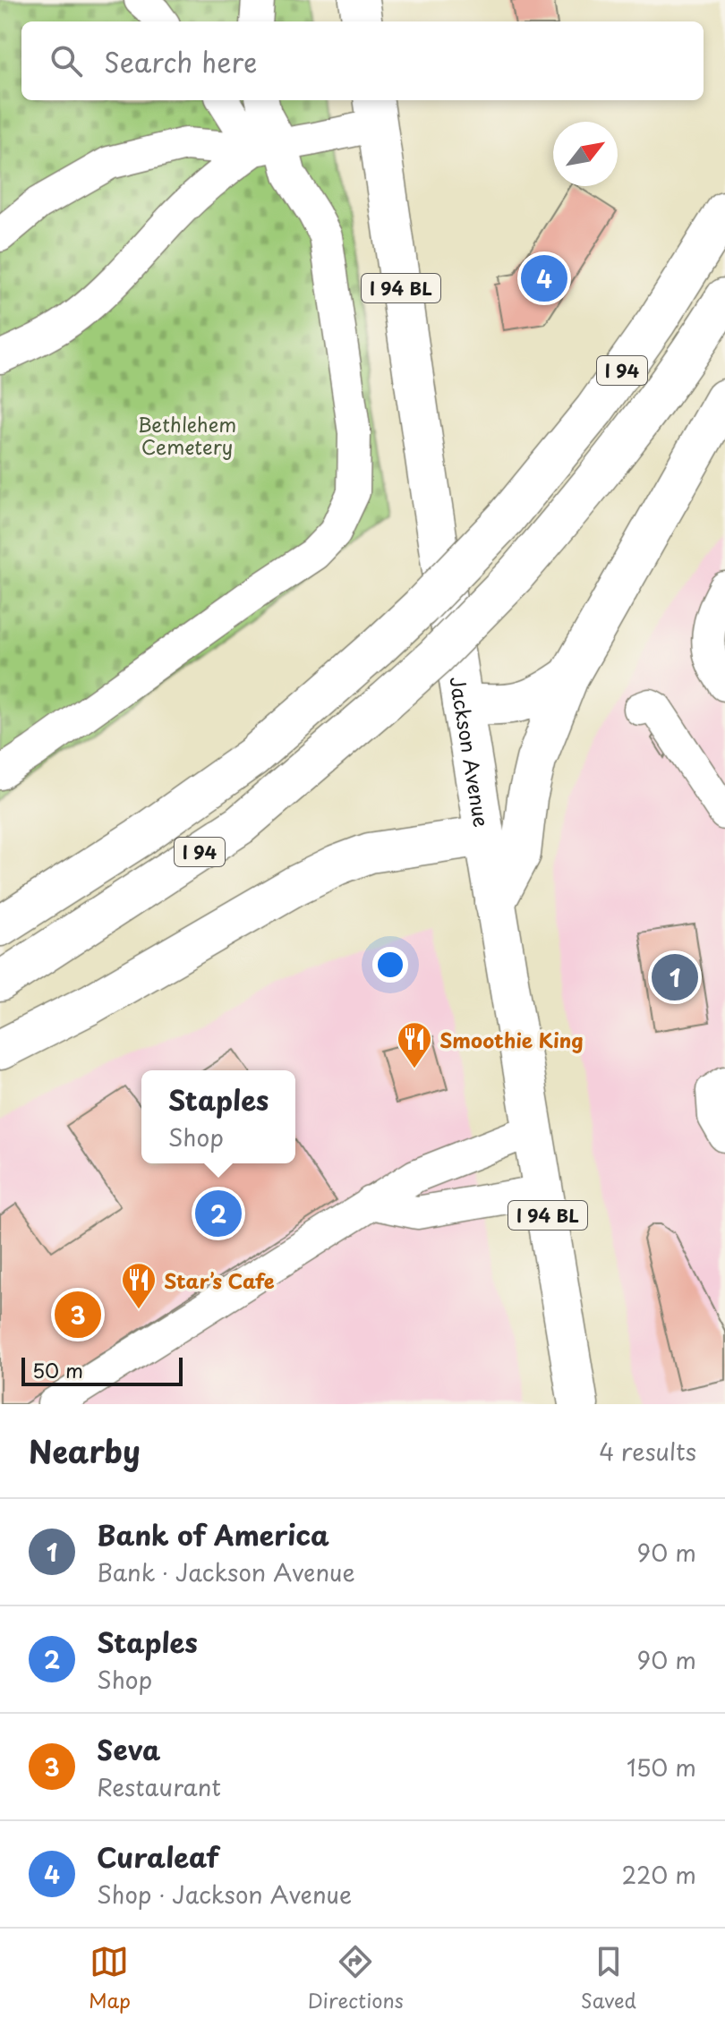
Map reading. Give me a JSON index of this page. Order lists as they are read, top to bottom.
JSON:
{
  "streets": {
    "main road": ["I 94 BL", "I 94", "Jackson Avenue"]
  },
  "parks": ["Bethlehem Cemetery"],
  "places": {
    "restaurant": ["Smoothie King", "Star’s Cafe"]
  },
  "scale_bar": "50 m",
  "north": "top right",
  "page": {
    "search": "Search here",
    "pins": [
      "4",
      "1",
      "2",
      "3"
    ],
    "popup": ["Staples", "Shop"],
    "scale": "50 m",
    "heading": ["Nearby", "4 results"],
    "list": [
      {
        "mark": "1",
        "name": "Bank of America",
        "note": "Bank · Jackson Avenue",
        "value": "90 m"
      },
      {
        "mark": "2",
        "name": "Staples",
        "note": "Shop",
        "value": "90 m"
      },
      {
        "mark": "3",
        "name": "Seva",
        "note": "Restaurant",
        "value": "150 m"
      },
      {
        "mark": "4",
        "name": "Curaleaf",
        "note": "Shop · Jackson Avenue",
        "value": "220 m"
      }
    ],
    "nav": ["Map", "Directions", "Saved"]
  }
}
